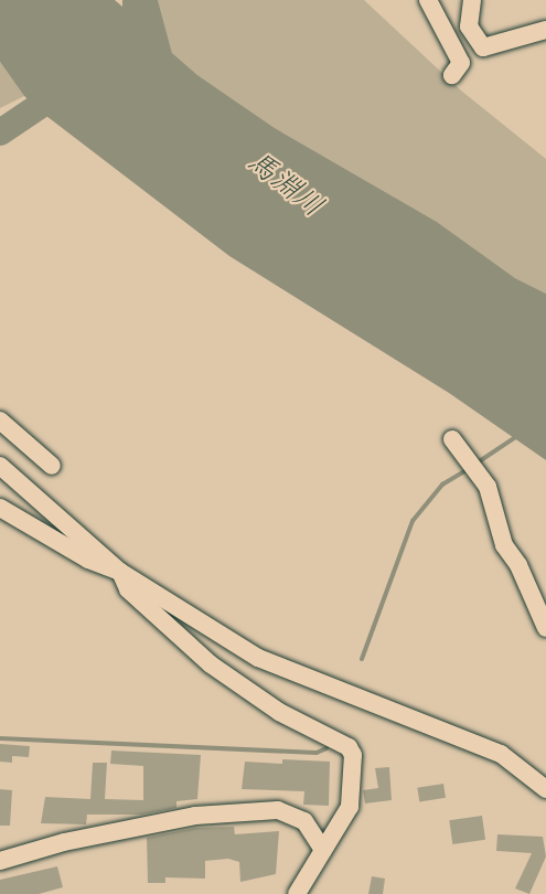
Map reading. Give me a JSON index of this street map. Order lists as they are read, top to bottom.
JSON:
{
  "water": ["馬淵川"]
}
